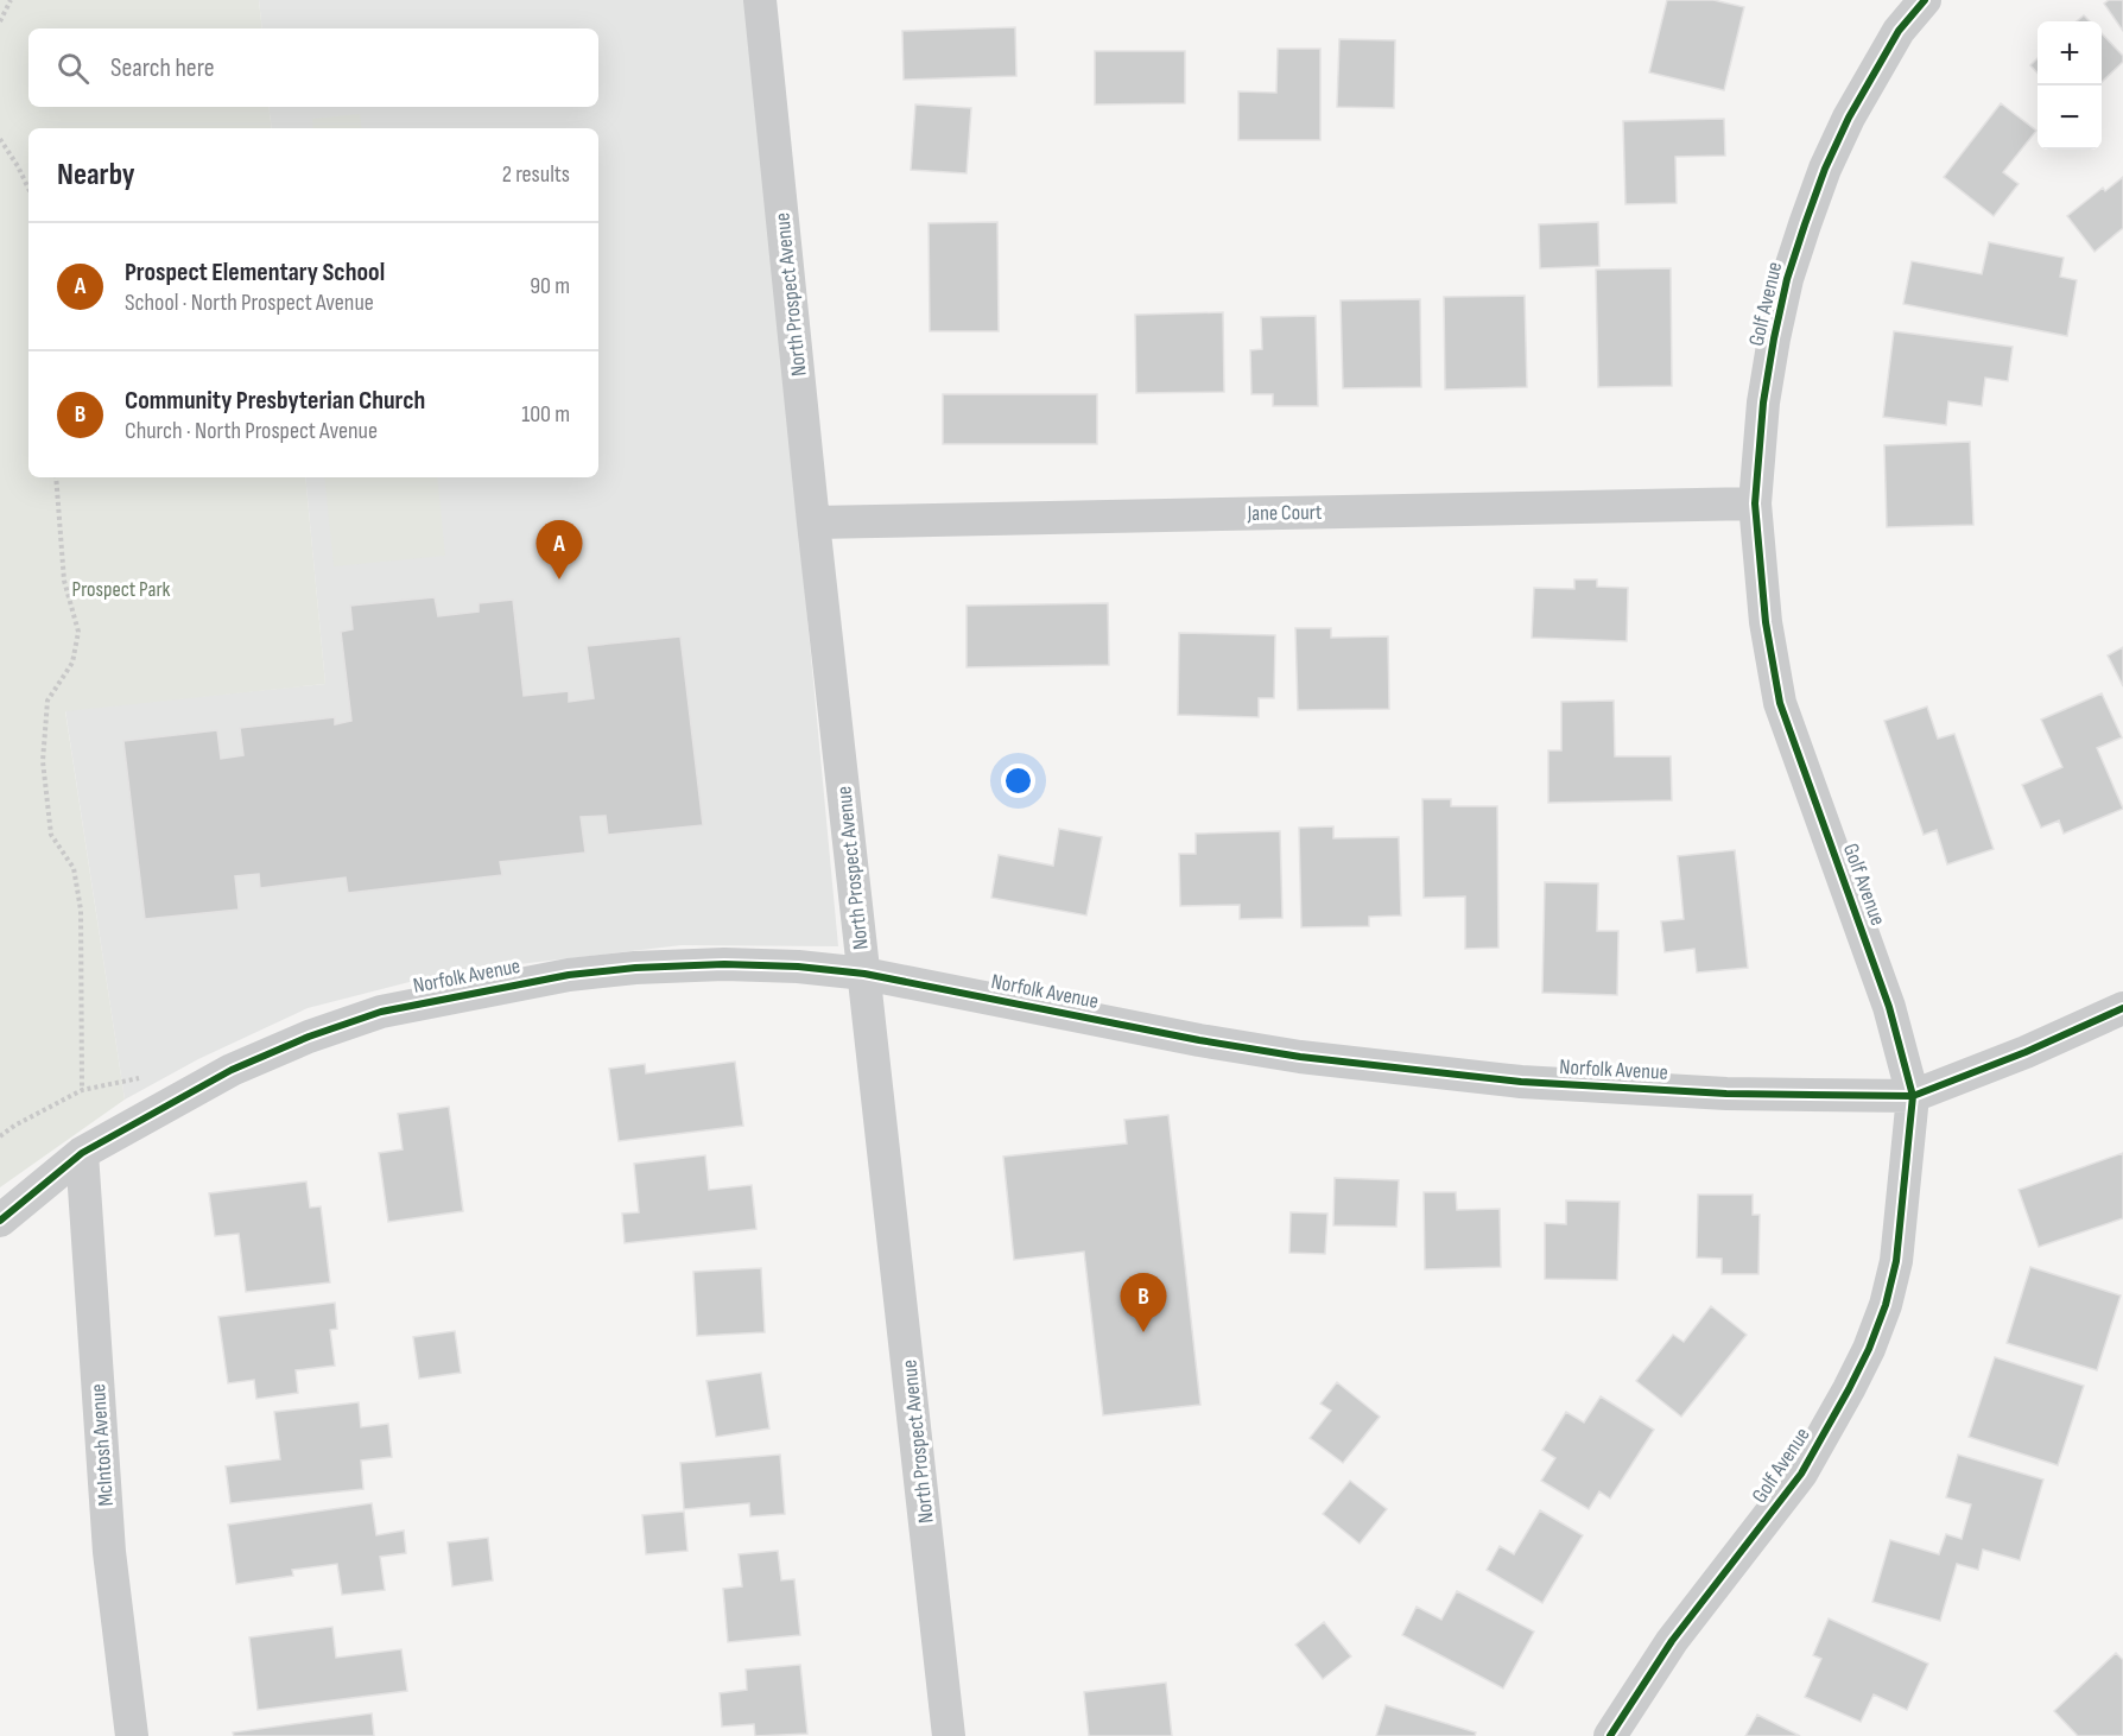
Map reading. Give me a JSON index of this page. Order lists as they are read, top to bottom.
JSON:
{
  "streets": {
    "street": [
      "North Prospect Avenue",
      "Golf Avenue",
      "Jane Court",
      "Norfolk Avenue",
      "McIntosh Avenue"
    ]
  },
  "crossings": [
    ["North Prospect Avenue", "Jane Court"],
    ["North Prospect Avenue", "Norfolk Avenue"],
    ["Golf Avenue", "Jane Court"],
    ["Golf Avenue", "Norfolk Avenue"],
    ["Norfolk Avenue", "McIntosh Avenue"]
  ],
  "parks": ["Prospect Park"],
  "page": {
    "map_buttons": ["+", "−"],
    "search": "Search here",
    "heading": ["Nearby", "2 results"],
    "list": [
      {
        "mark": "A",
        "name": "Prospect Elementary School",
        "note": "School · North Prospect Avenue",
        "value": "90 m"
      },
      {
        "mark": "B",
        "name": "Community Presbyterian Church",
        "note": "Church · North Prospect Avenue",
        "value": "100 m"
      }
    ],
    "pins": ["A", "B"]
  }
}
